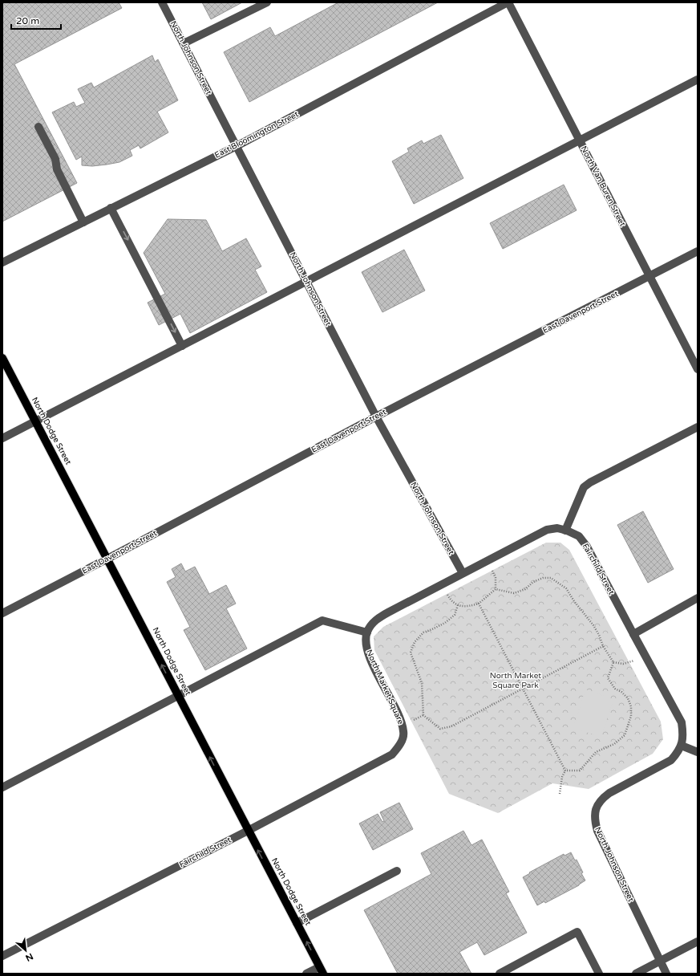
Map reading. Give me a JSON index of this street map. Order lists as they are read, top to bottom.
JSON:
{
  "streets": {
    "main road": ["North Dodge Street"],
    "street": [
      "North Johnson Street",
      "East Bloomington Street",
      "North Van Buren Street",
      "East Davenport Street",
      "Fairchild Street",
      "North Market Square"
    ]
  },
  "crossings": [
    ["North Johnson Street", "East Bloomington Street"],
    ["North Johnson Street", "East Davenport Street"],
    ["North Johnson Street", "Fairchild Street"],
    ["East Bloomington Street", "North Van Buren Street"],
    ["North Van Buren Street", "East Davenport Street"],
    ["East Davenport Street", "North Dodge Street"],
    ["North Dodge Street", "Fairchild Street"],
    ["Fairchild Street", "North Market Square"]
  ],
  "one_way": ["North Dodge Street"],
  "parks": ["North Market Square Park"],
  "scale_bar": "20 m",
  "north": "bottom right"
}
